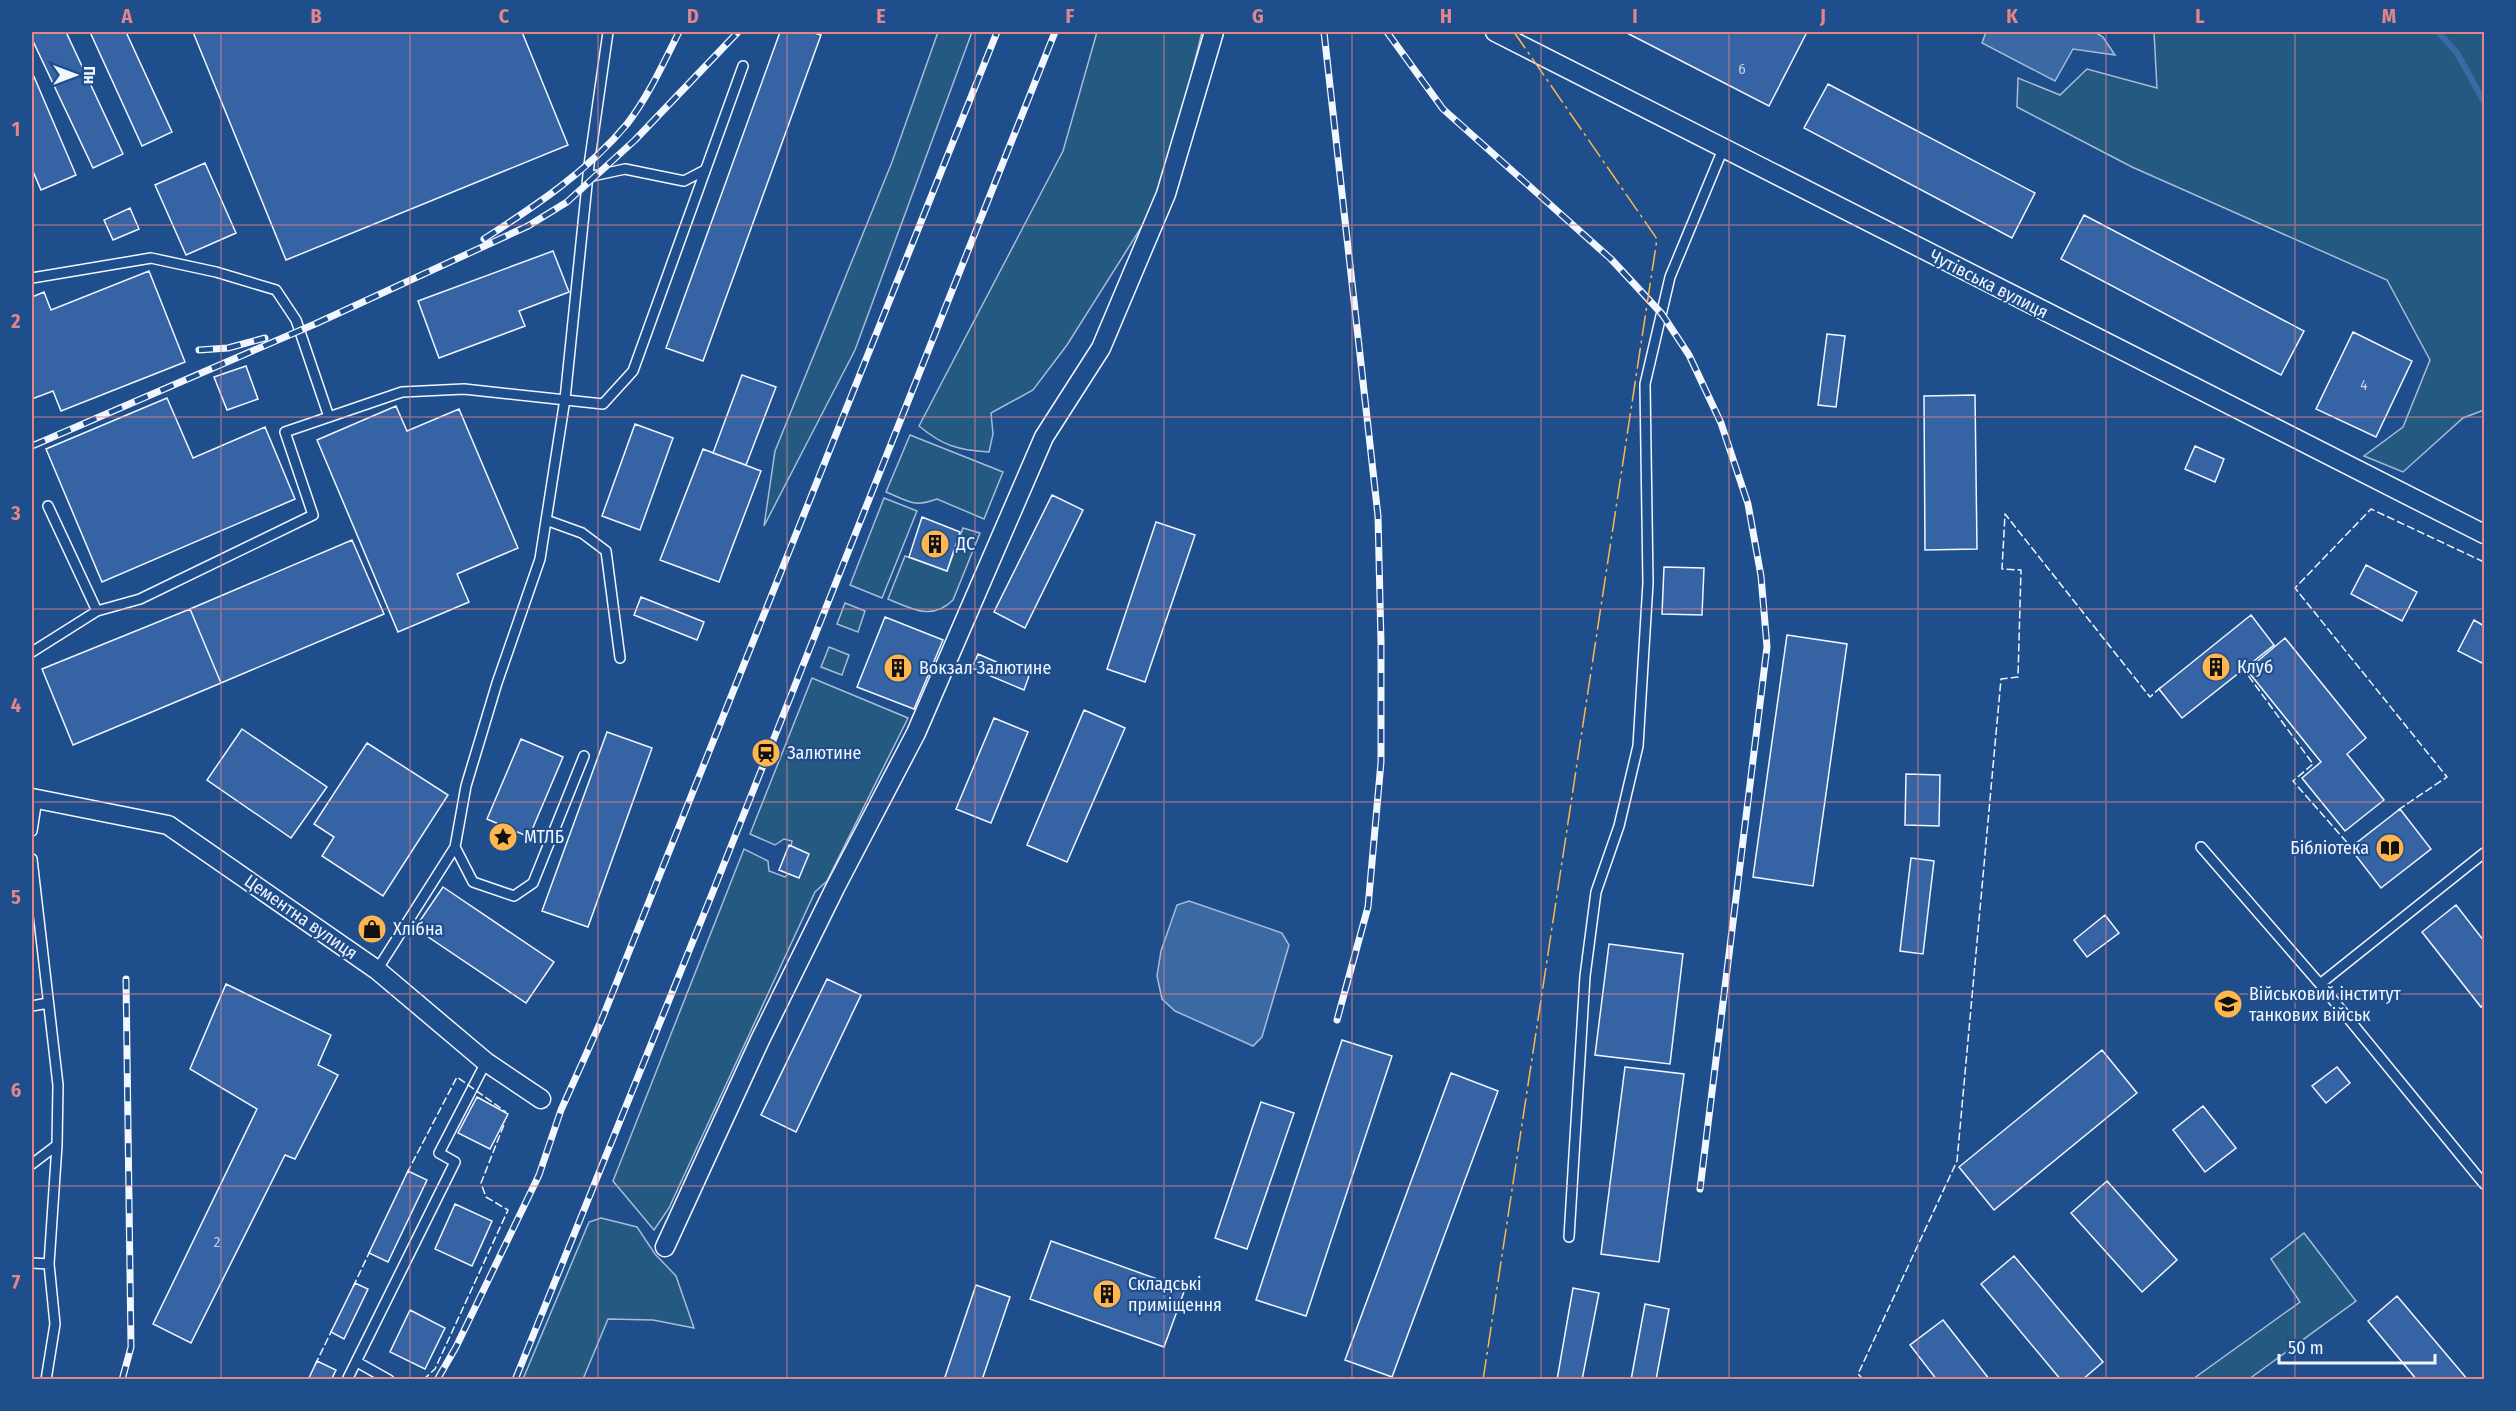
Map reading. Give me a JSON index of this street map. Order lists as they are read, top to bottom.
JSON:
{
  "streets": {
    "street": ["Чутівська вулиця", "Цементна вулиця"]
  },
  "places": {
    "building": [
      "ДС",
      "Клуб",
      "Вокзал Залютине",
      "Складські приміщення"
    ],
    "station": ["Залютине"],
    "place": ["МТЛБ"],
    "library": ["Бібліотека"],
    "shop": ["Хлібна"],
    "school or university": ["Військовий інститут танкових військ"]
  },
  "house_numbers": ["6", "4", "2"],
  "scale_bar": "50 m",
  "north": "right",
  "grid": {
    "columns": [
      "A",
      "B",
      "C",
      "D",
      "E",
      "F",
      "G",
      "H",
      "I",
      "J",
      "K",
      "L",
      "M"
    ],
    "rows": [
      "1",
      "2",
      "3",
      "4",
      "5",
      "6",
      "7"
    ]
  }
}
